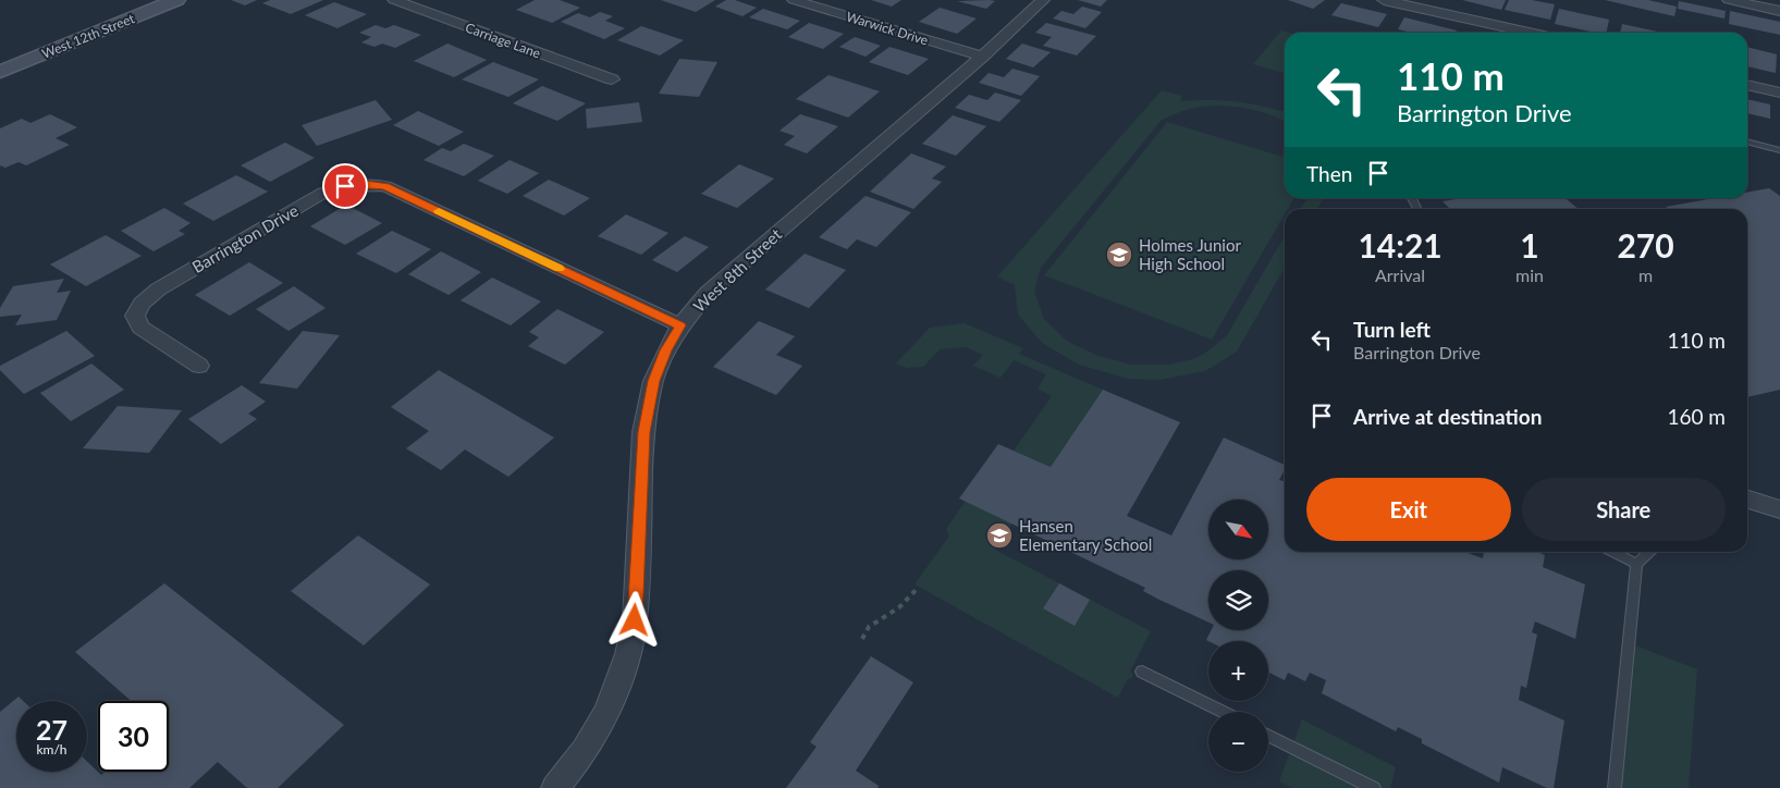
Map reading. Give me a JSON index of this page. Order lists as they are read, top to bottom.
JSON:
{
  "streets": {
    "main road": ["West 12th Street"],
    "street": [
      "Warwick Drive",
      "Carriage Lane",
      "Barrington Drive",
      "West 8th Street"
    ]
  },
  "crossings": [
    ["Warwick Drive", "West 8th Street"],
    ["Barrington Drive", "West 8th Street"]
  ],
  "places": {
    "school or university": ["Holmes Junior High School", "Hansen Elementary School"]
  },
  "north": "bottom right",
  "page": {
    "turn": ["110 m", "Barrington Drive"],
    "then": "Then",
    "eta": [
      "14:21",
      "Arrival",
      "1",
      "min",
      "270",
      "m"
    ],
    "list": [
      {
        "name": "Turn left",
        "note": "Barrington Drive",
        "value": "110 m"
      },
      {
        "name": "Arrive at destination",
        "value": "160 m"
      }
    ],
    "buttons": ["Exit", "Share"],
    "map_buttons": ["+", "−"],
    "speed": "27 km/h",
    "limit": "30"
  }
}
